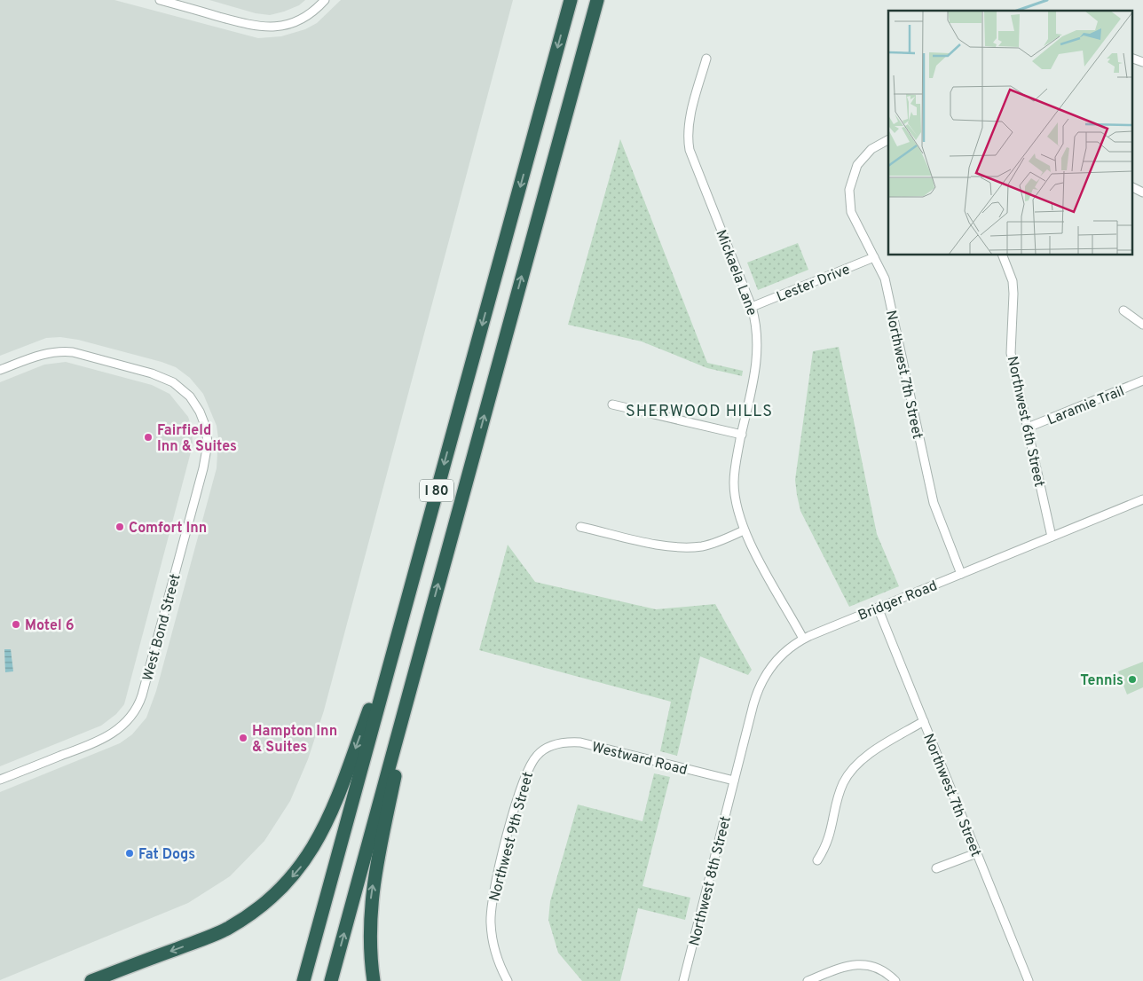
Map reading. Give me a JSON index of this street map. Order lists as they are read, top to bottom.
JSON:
{
  "streets": {
    "highway": ["I 80"],
    "street": [
      "Mickaela Lane",
      "Lester Drive",
      "Northwest 7th Street",
      "Laramie Trail",
      "Northwest 6th Street",
      "Bridger Road",
      "West Bond Street",
      "Westward Road",
      "Northwest 9th Street",
      "Northwest 8th Street"
    ]
  },
  "crossings": [
    ["Mickaela Lane", "Lester Drive"],
    ["Mickaela Lane", "Bridger Road"],
    ["Lester Drive", "Northwest 7th Street"],
    ["Northwest 7th Street", "Bridger Road"],
    ["Laramie Trail", "Northwest 6th Street"],
    ["Northwest 6th Street", "Bridger Road"],
    ["Bridger Road", "Westward Road"],
    ["Bridger Road", "Northwest 8th Street"],
    ["Westward Road", "Northwest 9th Street"],
    ["Westward Road", "Northwest 8th Street"]
  ],
  "districts": ["SHERWOOD HILLS"],
  "places": [
    "Fairfield Inn & Suites",
    "Comfort Inn",
    "Motel 6",
    "Tennis",
    "Hampton Inn & Suites",
    "Fat Dogs"
  ]
}
